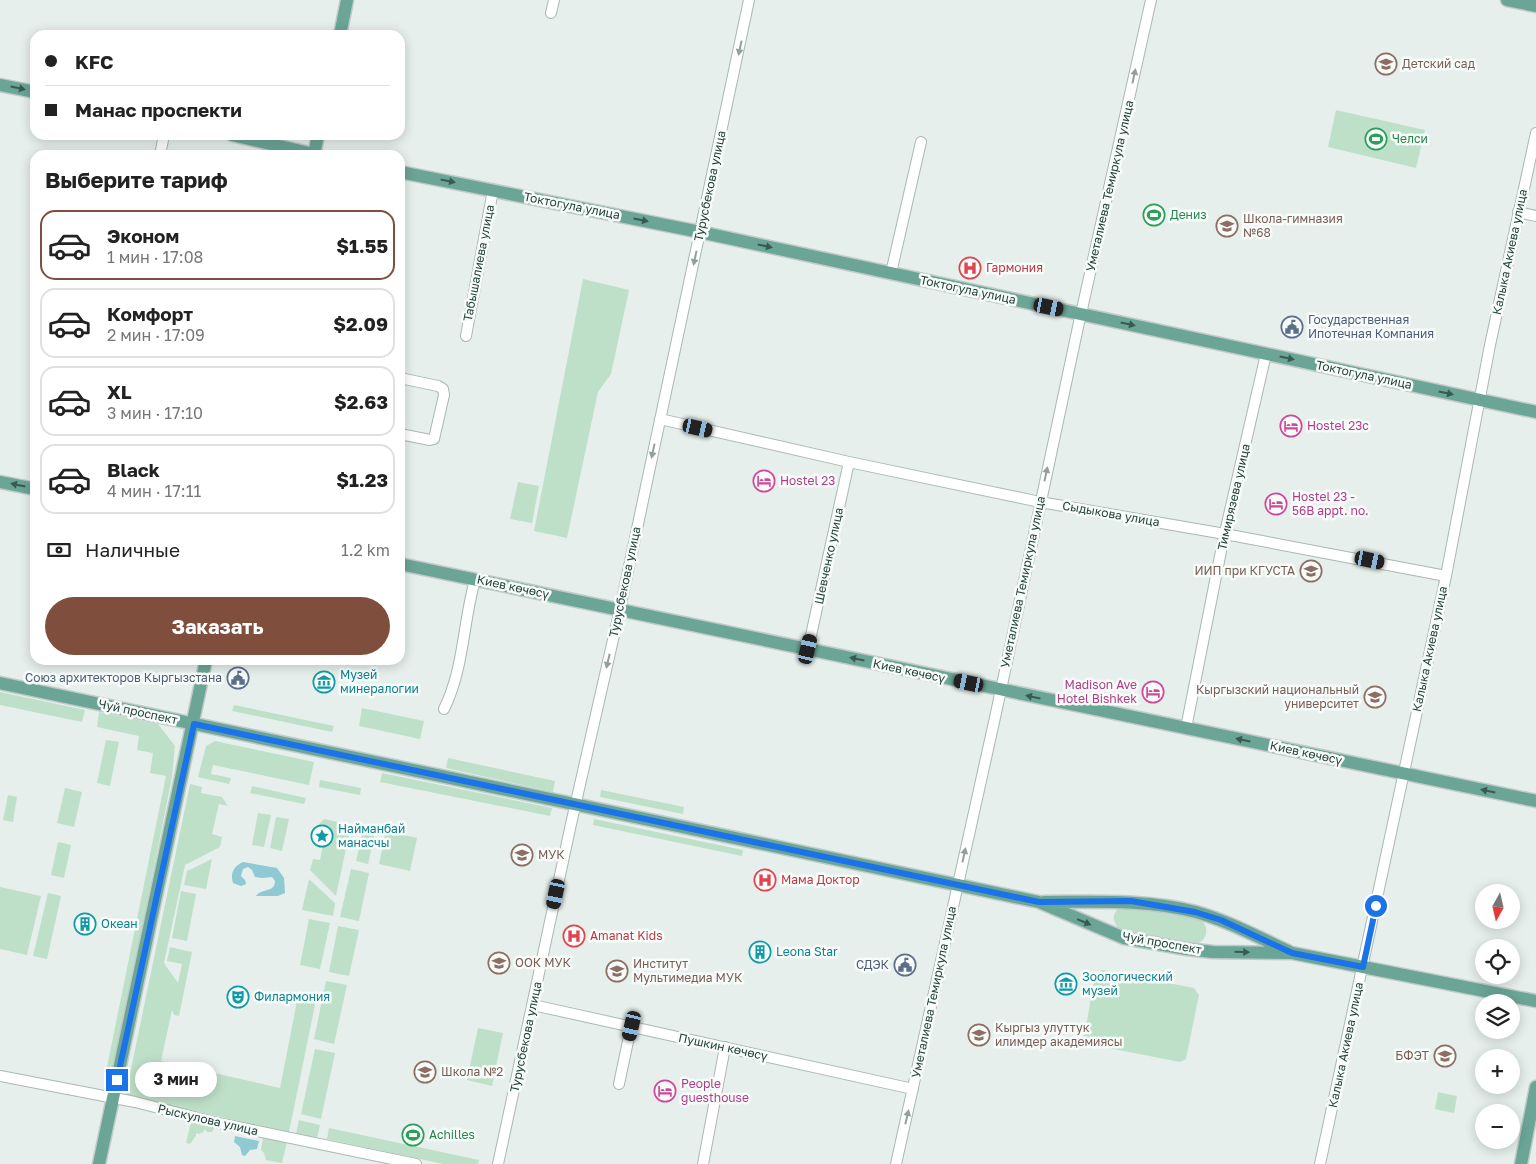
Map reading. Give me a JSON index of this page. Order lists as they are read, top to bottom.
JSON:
{
  "streets": {
    "main road": ["Токтогула улица", "Киев көчөсү", "Чуй проспект"],
    "street": [
      "Турусбекова улица",
      "Уметалиева Темиркула улица",
      "Калыка Акиева улица",
      "Табышалиева улица",
      "Тимирязева улица",
      "Сыдыкова улица",
      "Шевченко улица",
      "Пушкин көчөсү",
      "Рыскулова улица"
    ]
  },
  "crossings": [
    ["Турусбекова улица", "Токтогула улица"],
    ["Турусбекова улица", "Сыдыкова улица"],
    ["Турусбекова улица", "Киев көчөсү"],
    ["Турусбекова улица", "Чуй проспект"],
    ["Турусбекова улица", "Пушкин көчөсү"],
    ["Уметалиева Темиркула улица", "Токтогула улица"],
    ["Уметалиева Темиркула улица", "Сыдыкова улица"],
    ["Уметалиева Темиркула улица", "Киев көчөсү"],
    ["Уметалиева Темиркула улица", "Чуй проспект"],
    ["Уметалиева Темиркула улица", "Пушкин көчөсү"],
    ["Токтогула улица", "Калыка Акиева улица"],
    ["Токтогула улица", "Табышалиева улица"],
    ["Токтогула улица", "Тимирязева улица"],
    ["Калыка Акиева улица", "Сыдыкова улица"],
    ["Калыка Акиева улица", "Киев көчөсү"],
    ["Калыка Акиева улица", "Чуй проспект"],
    ["Тимирязева улица", "Сыдыкова улица"],
    ["Тимирязева улица", "Киев көчөсү"],
    ["Сыдыкова улица", "Шевченко улица"],
    ["Шевченко улица", "Киев көчөсү"]
  ],
  "one_way": [
    "Турусбекова улица",
    "Уметалиева Темиркула улица",
    "Токтогула улица",
    "Киев көчөсү"
  ],
  "places": {
    "school or university": [
      "Детский сад",
      "Школа-гимназия №68",
      "ИИП при КГУСТА",
      "Кыргызский национальный университет",
      "МУК",
      "ООК МУК",
      "Институт Мультимедиа МУК",
      "Кыргыз улуттук илимдер академиясы",
      "БФЭТ",
      "Школа №2"
    ],
    "sports": ["Челси", "Дениз", "Achilles"],
    "hospital": ["Гармония", "Мама Доктор", "Amanat Kids"],
    "public building": ["Государственная Ипотечная Компания", "Союз архитекторов Кыргызстана", "СДЭК"],
    "hotel": [
      "Hostel 23c",
      "Hostel 23",
      "Hostel 23 - 56B appt. no.",
      "Madison Ave Hotel Bishkek",
      "People guesthouse"
    ],
    "museum": ["Музей минералогии", "Зоологический музей"],
    "place": ["Найманбай манасчы"],
    "building": ["Океан", "Leona Star"],
    "theatre": ["Филармония"]
  },
  "north": "bottom",
  "page": {
    "banner": ["KFC", "Манас проспекти"],
    "heading": "Выберите тариф",
    "list": [
      {
        "name": "Эконом",
        "note": "1 мин · 17:08",
        "value": "$1.55"
      },
      {
        "name": "Комфорт",
        "note": "2 мин · 17:09",
        "value": "$2.09"
      },
      {
        "name": "XL",
        "note": "3 мин · 17:10",
        "value": "$2.63"
      },
      {
        "name": "Black",
        "note": "4 мин · 17:11",
        "value": "$1.23"
      }
    ],
    "pay": ["Наличные", "1.2 km"],
    "buttons": "Заказать",
    "map_buttons": ["+", "−"],
    "bubble": "3 мин"
  }
}
